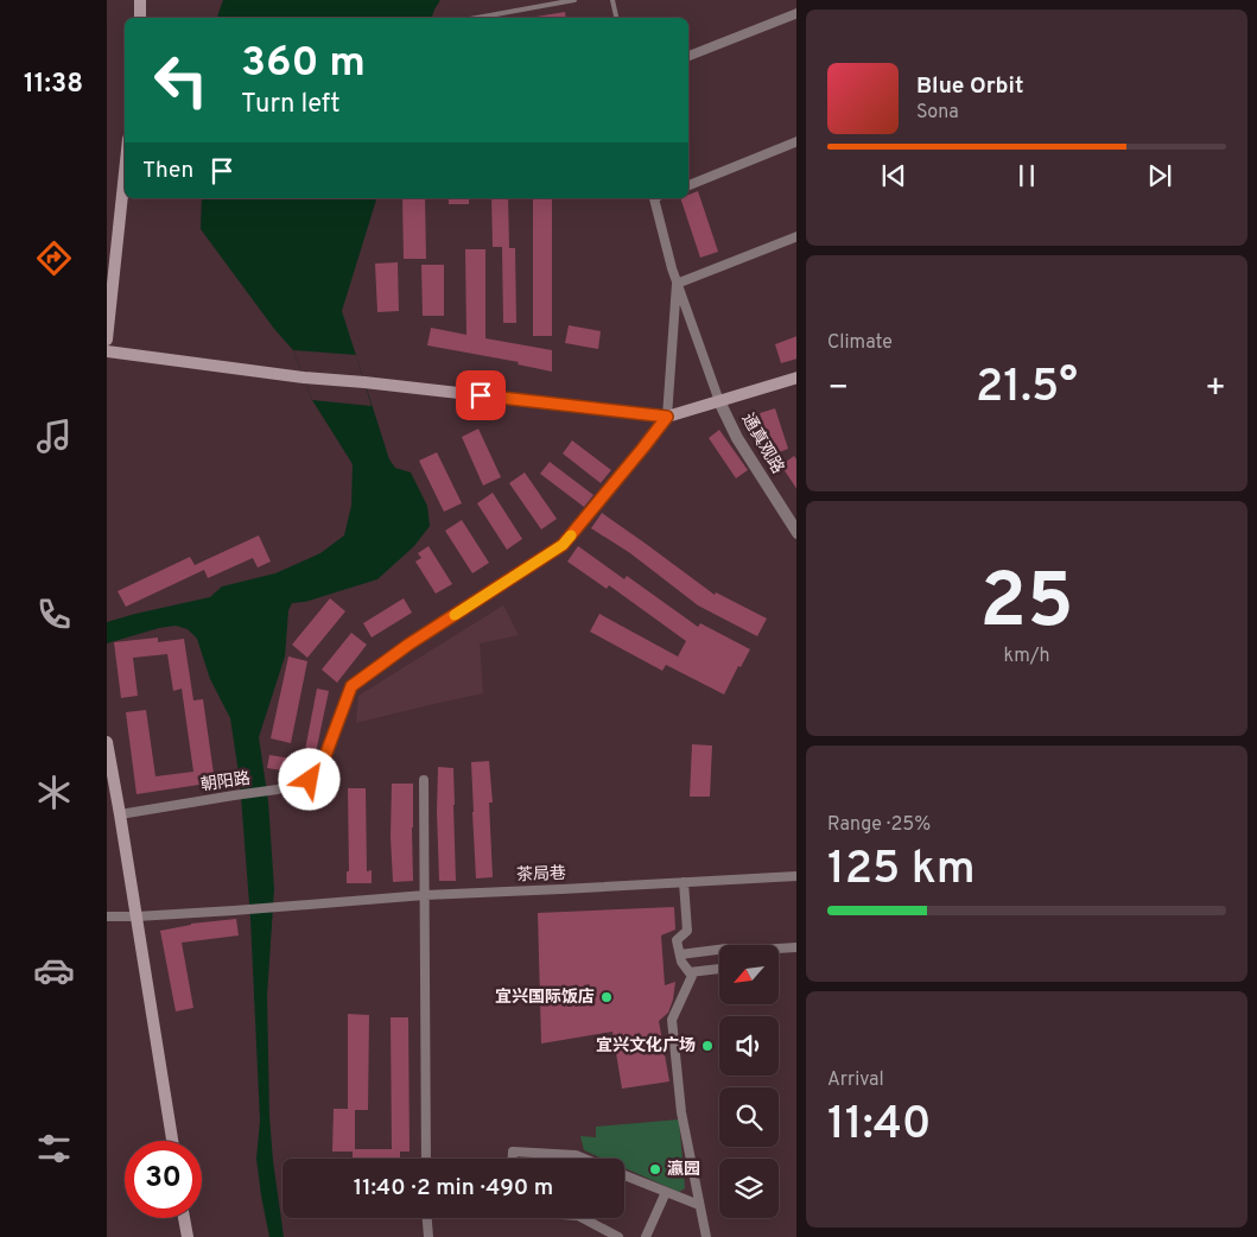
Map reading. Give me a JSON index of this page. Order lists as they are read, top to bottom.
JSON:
{
  "streets": {
    "street": ["通真观路", "朝阳路", "茶局巷"]
  },
  "places": ["宜兴国际饭店", "宜兴文化广场", "瀛园"],
  "north": "bottom left",
  "page": {
    "tabs": "11:38",
    "turn": ["360 m", "Turn left"],
    "song": ["Blue Orbit", "Sona"],
    "then": "Then",
    "tile": [
      "Climate",
      ["25", "km/h"],
      ["Range · 25%", "125 km"],
      ["Arrival", "11:40"]
    ],
    "heat": ["−", "21.5°", "+"],
    "limit": "30",
    "trip": "11:40 · 2 min · 490 m"
  }
}
